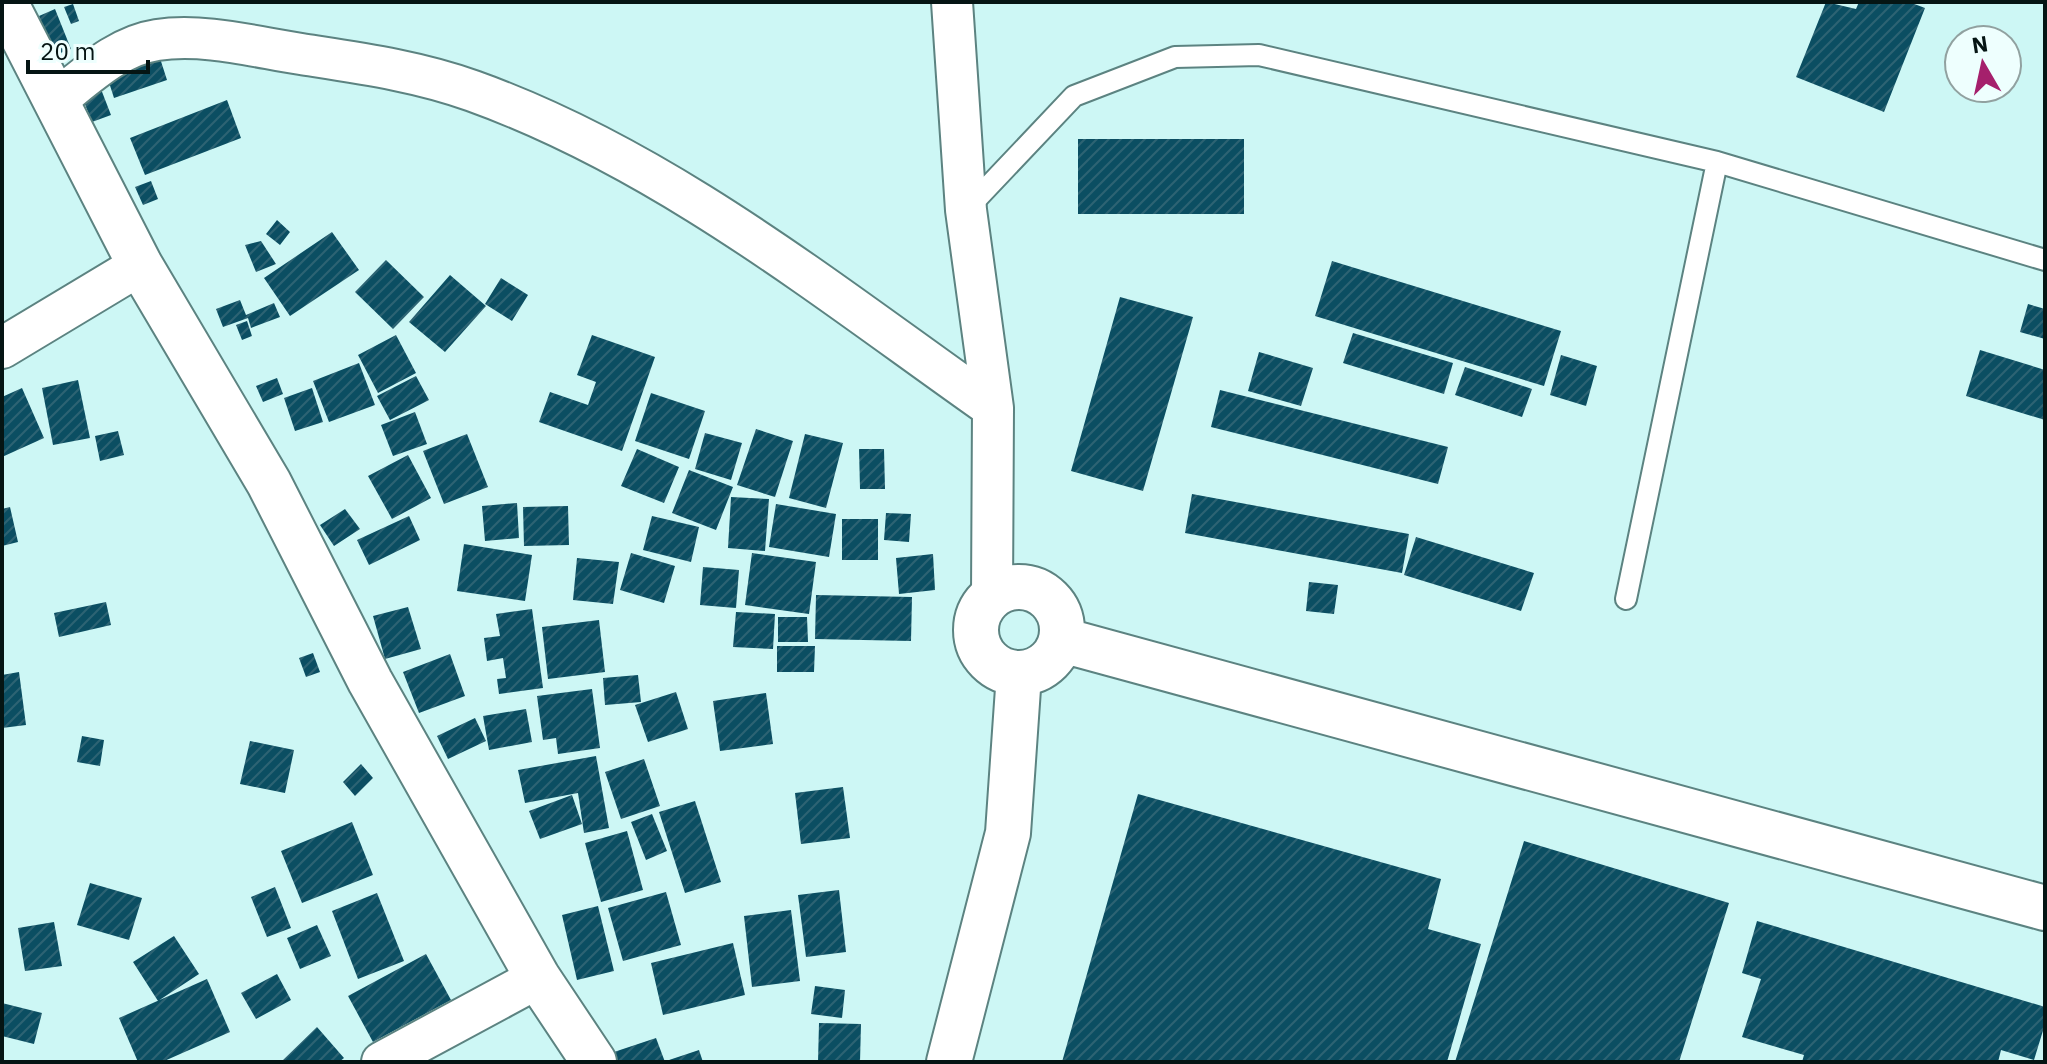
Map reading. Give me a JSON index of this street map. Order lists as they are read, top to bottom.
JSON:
{
  "scale_bar": "20 m",
  "north": "top"
}
